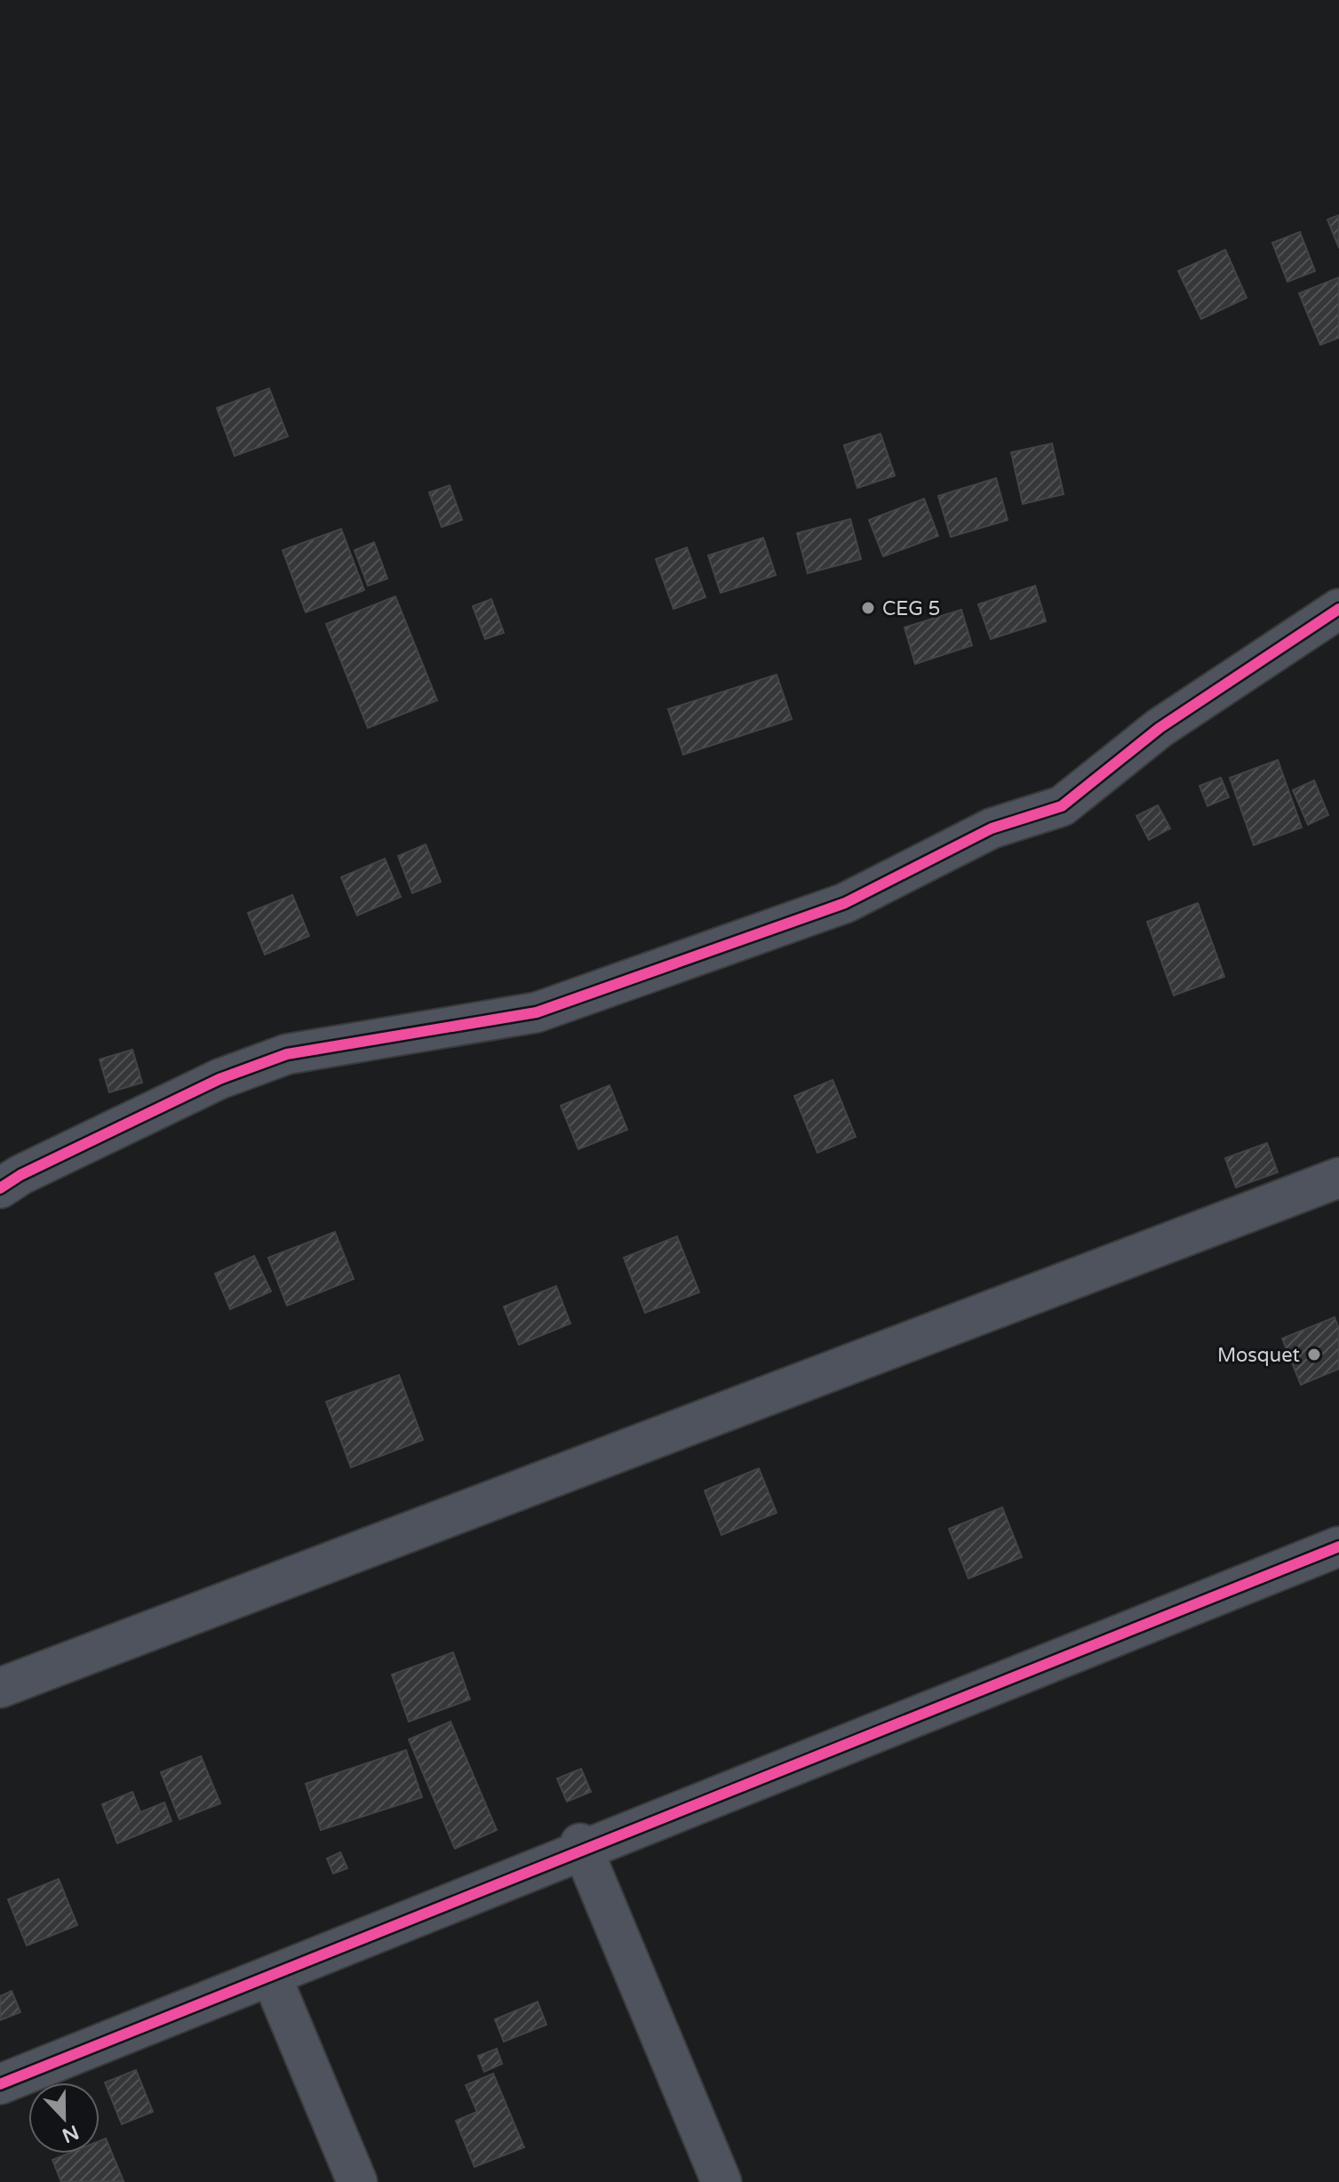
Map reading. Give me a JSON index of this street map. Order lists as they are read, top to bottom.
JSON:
{
  "places": ["CEG 5", "Mosquet"],
  "north": "bottom"
}
